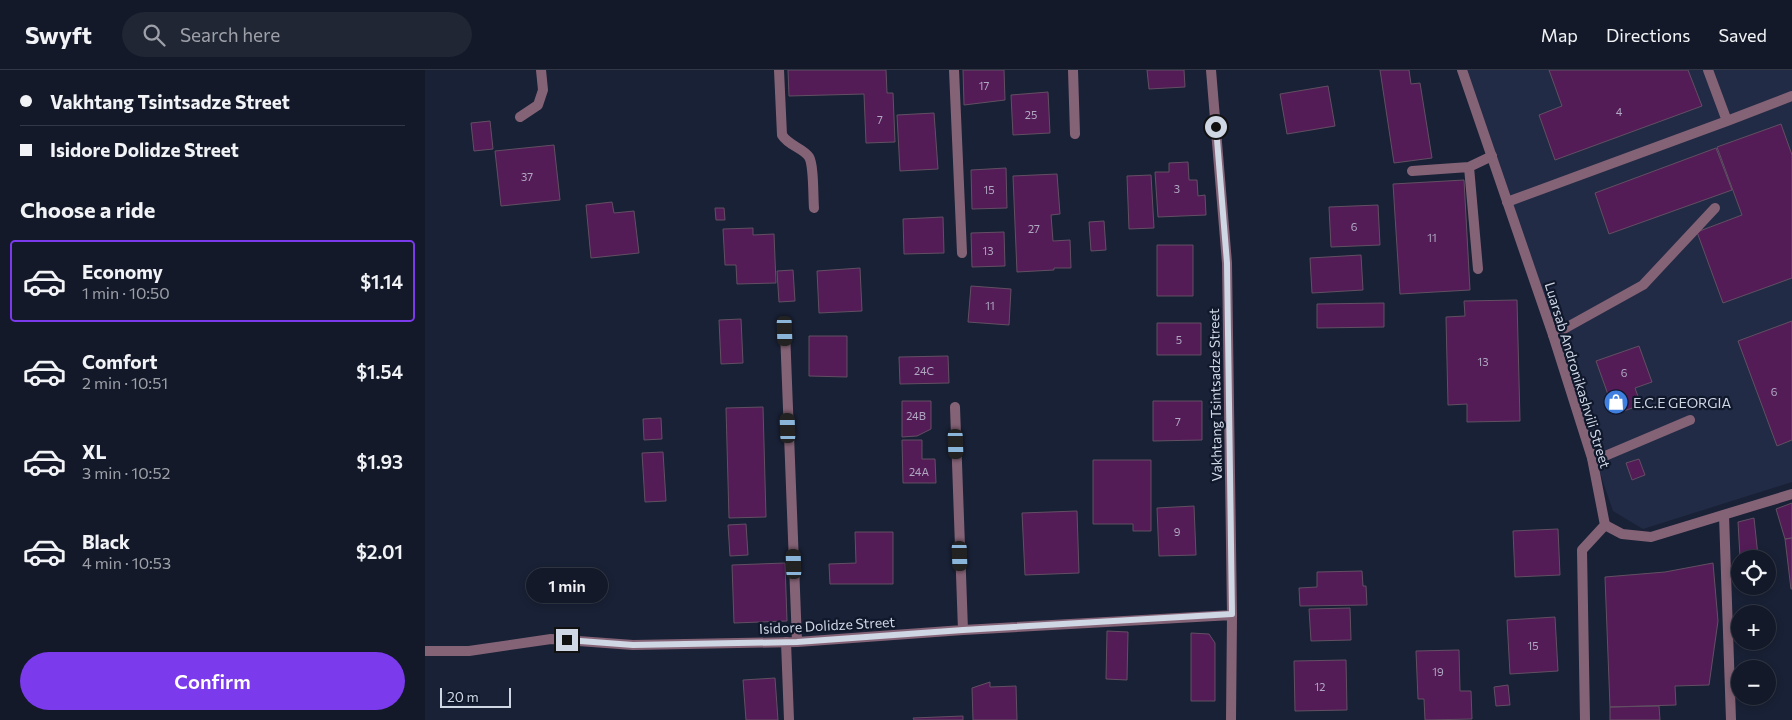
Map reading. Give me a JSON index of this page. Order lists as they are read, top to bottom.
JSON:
{
  "streets": {
    "street": ["Luarsab Andronikashvili Street", "Vakhtang Tsintsadze Street", "Isidore Dolidze Street"]
  },
  "crossings": [
    ["Vakhtang Tsintsadze Street", "Isidore Dolidze Street"]
  ],
  "places": {
    "shop": ["E.C.E GEORGIA"]
  },
  "house_numbers": [
    "17",
    "4",
    "25",
    "7",
    "37",
    "3",
    "15",
    "6",
    "27",
    "11",
    "13",
    "11",
    "5",
    "13",
    "24C",
    "6",
    "6",
    "24B",
    "7",
    "24A",
    "9",
    "15",
    "19",
    "12"
  ],
  "scale_bar": "20 m",
  "page": {
    "header": "Swyft",
    "search": "Search here",
    "nav": ["Map", "Directions", "Saved"],
    "banner": ["Vakhtang Tsintsadze Street", "Isidore Dolidze Street"],
    "heading": "Choose a ride",
    "list": [
      {
        "name": "Economy",
        "note": "1 min · 10:50",
        "value": "$1.14"
      },
      {
        "name": "Comfort",
        "note": "2 min · 10:51",
        "value": "$1.54"
      },
      {
        "name": "XL",
        "note": "3 min · 10:52",
        "value": "$1.93"
      },
      {
        "name": "Black",
        "note": "4 min · 10:53",
        "value": "$2.01"
      }
    ],
    "map_buttons": ["+", "−"],
    "bubble": "1 min",
    "buttons": "Confirm",
    "scale": "20 m"
  }
}
